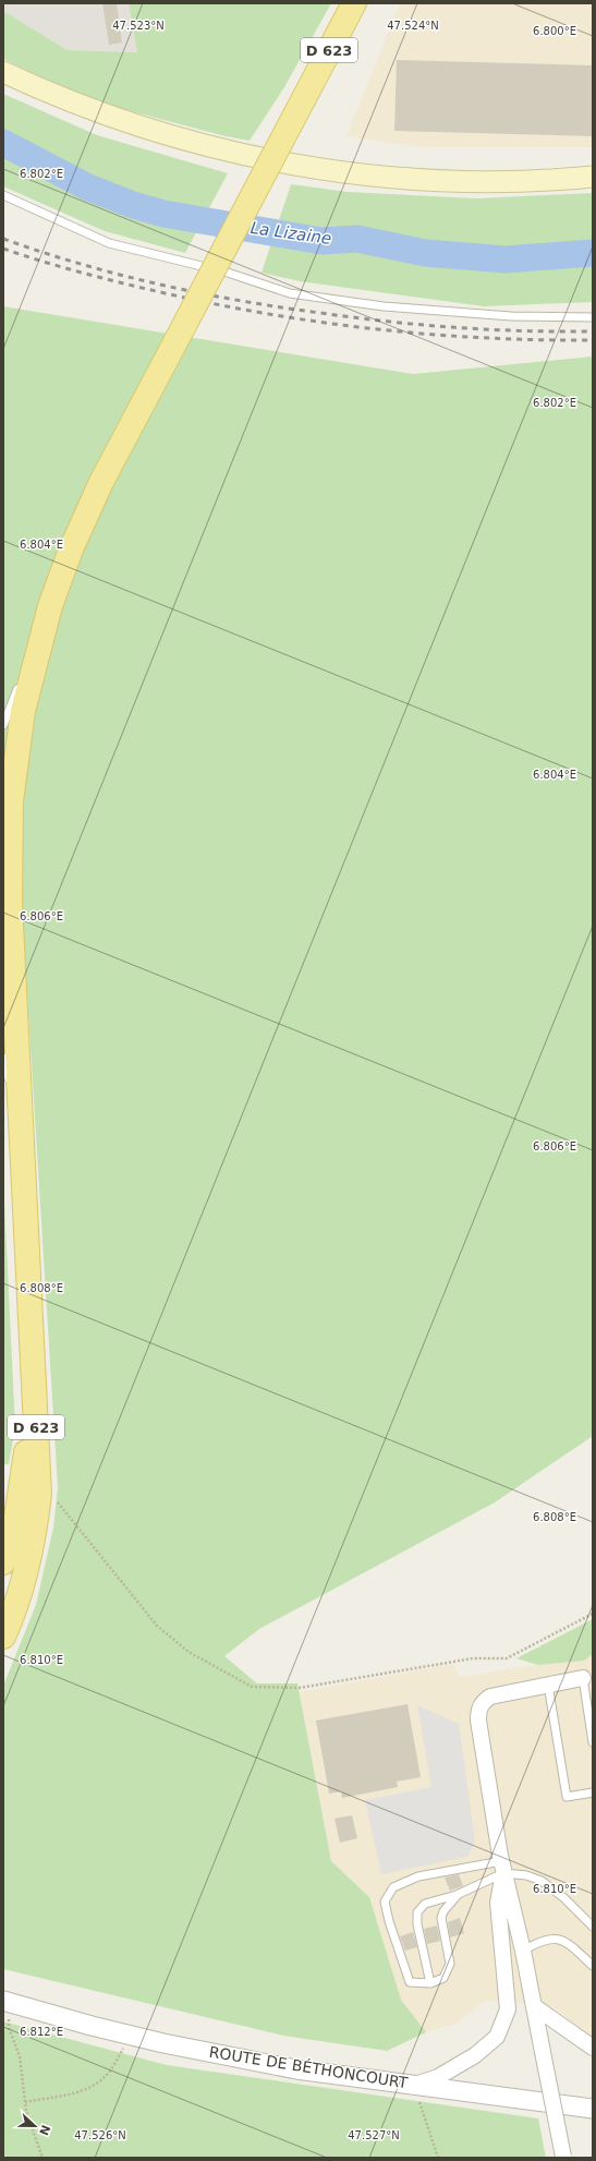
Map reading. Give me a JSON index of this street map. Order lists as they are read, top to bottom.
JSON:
{
  "streets": {
    "main road": ["D 623"],
    "street": ["ROUTE DE BÉTHONCOURT"]
  },
  "water": ["La Lizaine"],
  "north": "right",
  "coordinates": [
    "47.523°N",
    "47.524°N",
    "6.800°E",
    "6.802°E",
    "6.804°E",
    "6.806°E",
    "6.808°E",
    "6.810°E",
    "6.812°E",
    "47.526°N",
    "47.527°N"
  ]
}
